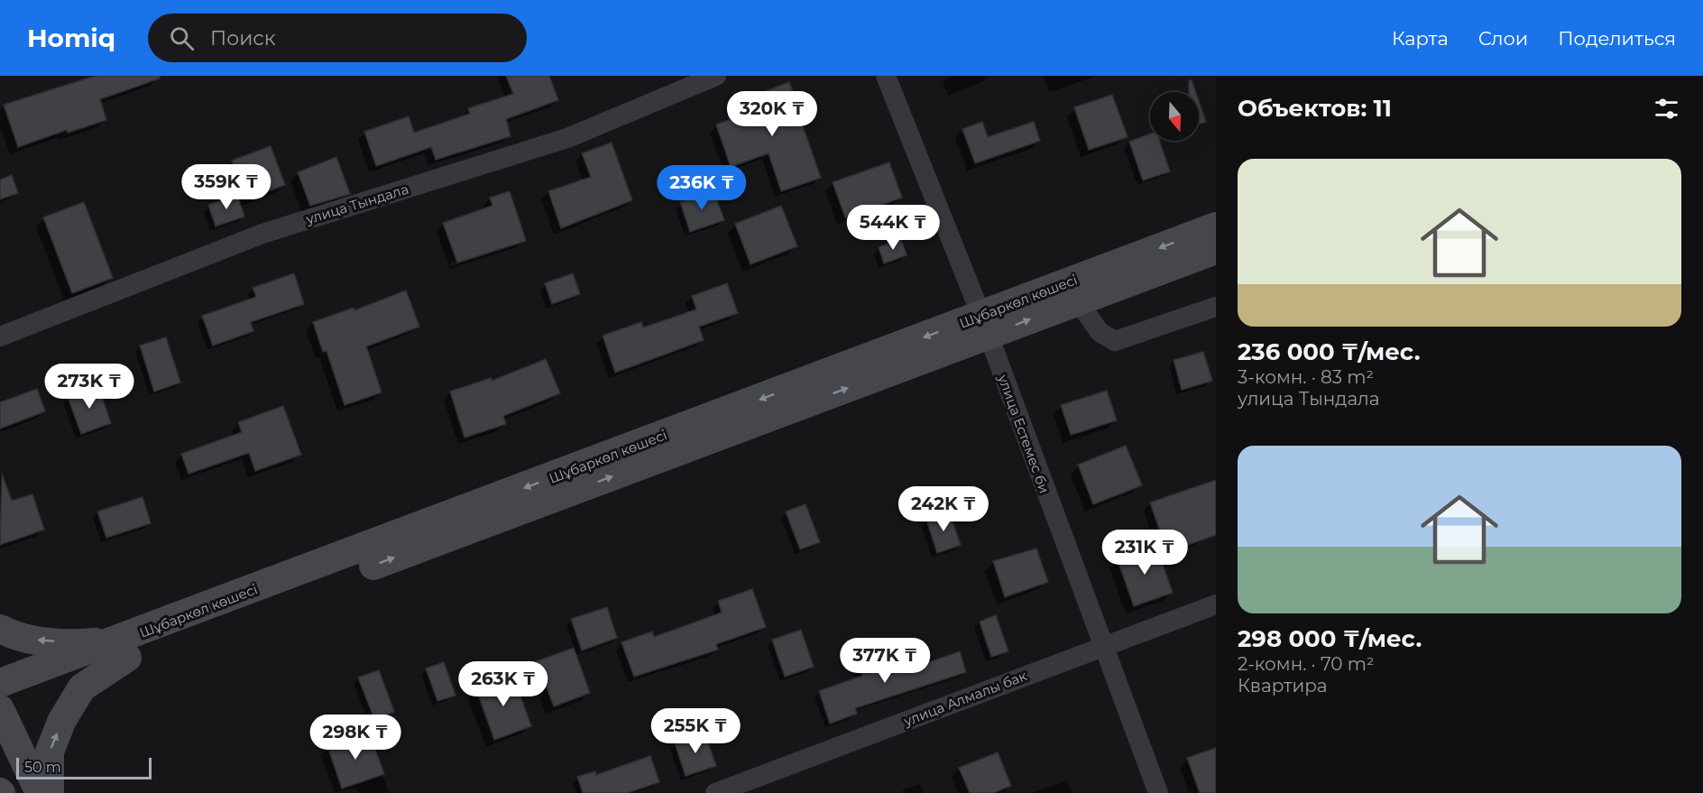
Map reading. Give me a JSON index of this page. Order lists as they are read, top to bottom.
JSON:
{
  "streets": {
    "street": [
      "улица Тындала",
      "Шұбаркөл көшесі",
      "улица Естемес би",
      "улица Алмалы бак"
    ]
  },
  "crossings": [
    ["Шұбаркөл көшесі", "улица Естемес би"],
    ["улица Естемес би", "улица Алмалы бак"]
  ],
  "scale_bar": "50 m",
  "north": "bottom",
  "page": {
    "header": "Homiq",
    "search": "Поиск",
    "nav": ["Карта", "Слои", "Поделиться"],
    "heading": "Объектов: 11",
    "price": [
      "320K ₸",
      "359K ₸",
      "236K ₸",
      "544K ₸",
      "273K ₸",
      "242K ₸",
      "231K ₸",
      "377K ₸",
      "263K ₸",
      "255K ₸",
      "298K ₸"
    ],
    "list": [
      {
        "name": "236 000 ₸/мес.",
        "note": "3-комн. · 83 m² · улица Тындала"
      },
      {
        "name": "298 000 ₸/мес.",
        "note": "2-комн. · 70 m² · Квартира"
      }
    ],
    "scale": "50 m"
  }
}
